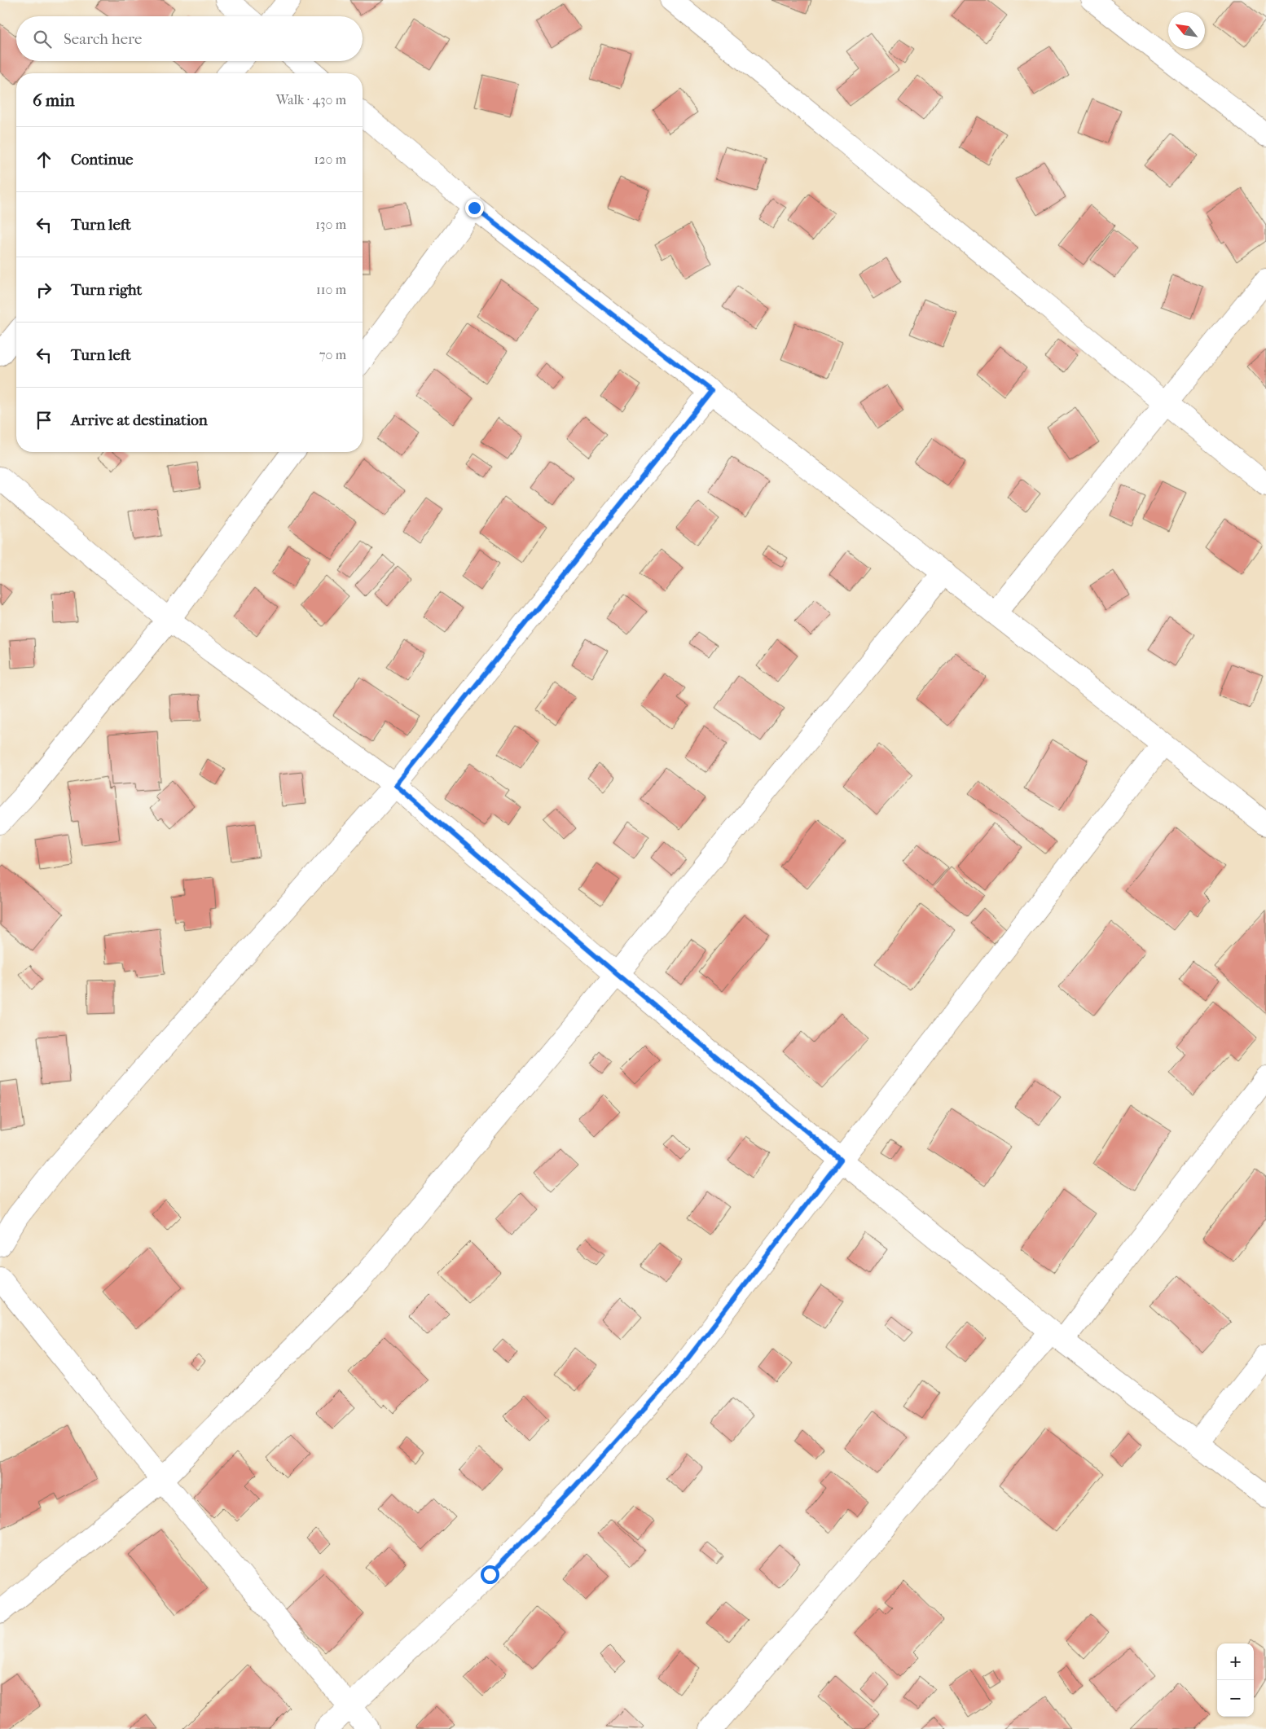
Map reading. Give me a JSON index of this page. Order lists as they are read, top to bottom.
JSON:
{
  "north": "top left",
  "page": {
    "search": "Search here",
    "heading": ["6 min", "Walk · 430 m"],
    "list": [
      ["Continue", "120 m"],
      ["Turn left", "130 m"],
      ["Turn right", "110 m"],
      ["Turn left", "70 m"],
      "Arrive at destination"
    ],
    "map_buttons": ["+", "−"]
  }
}
